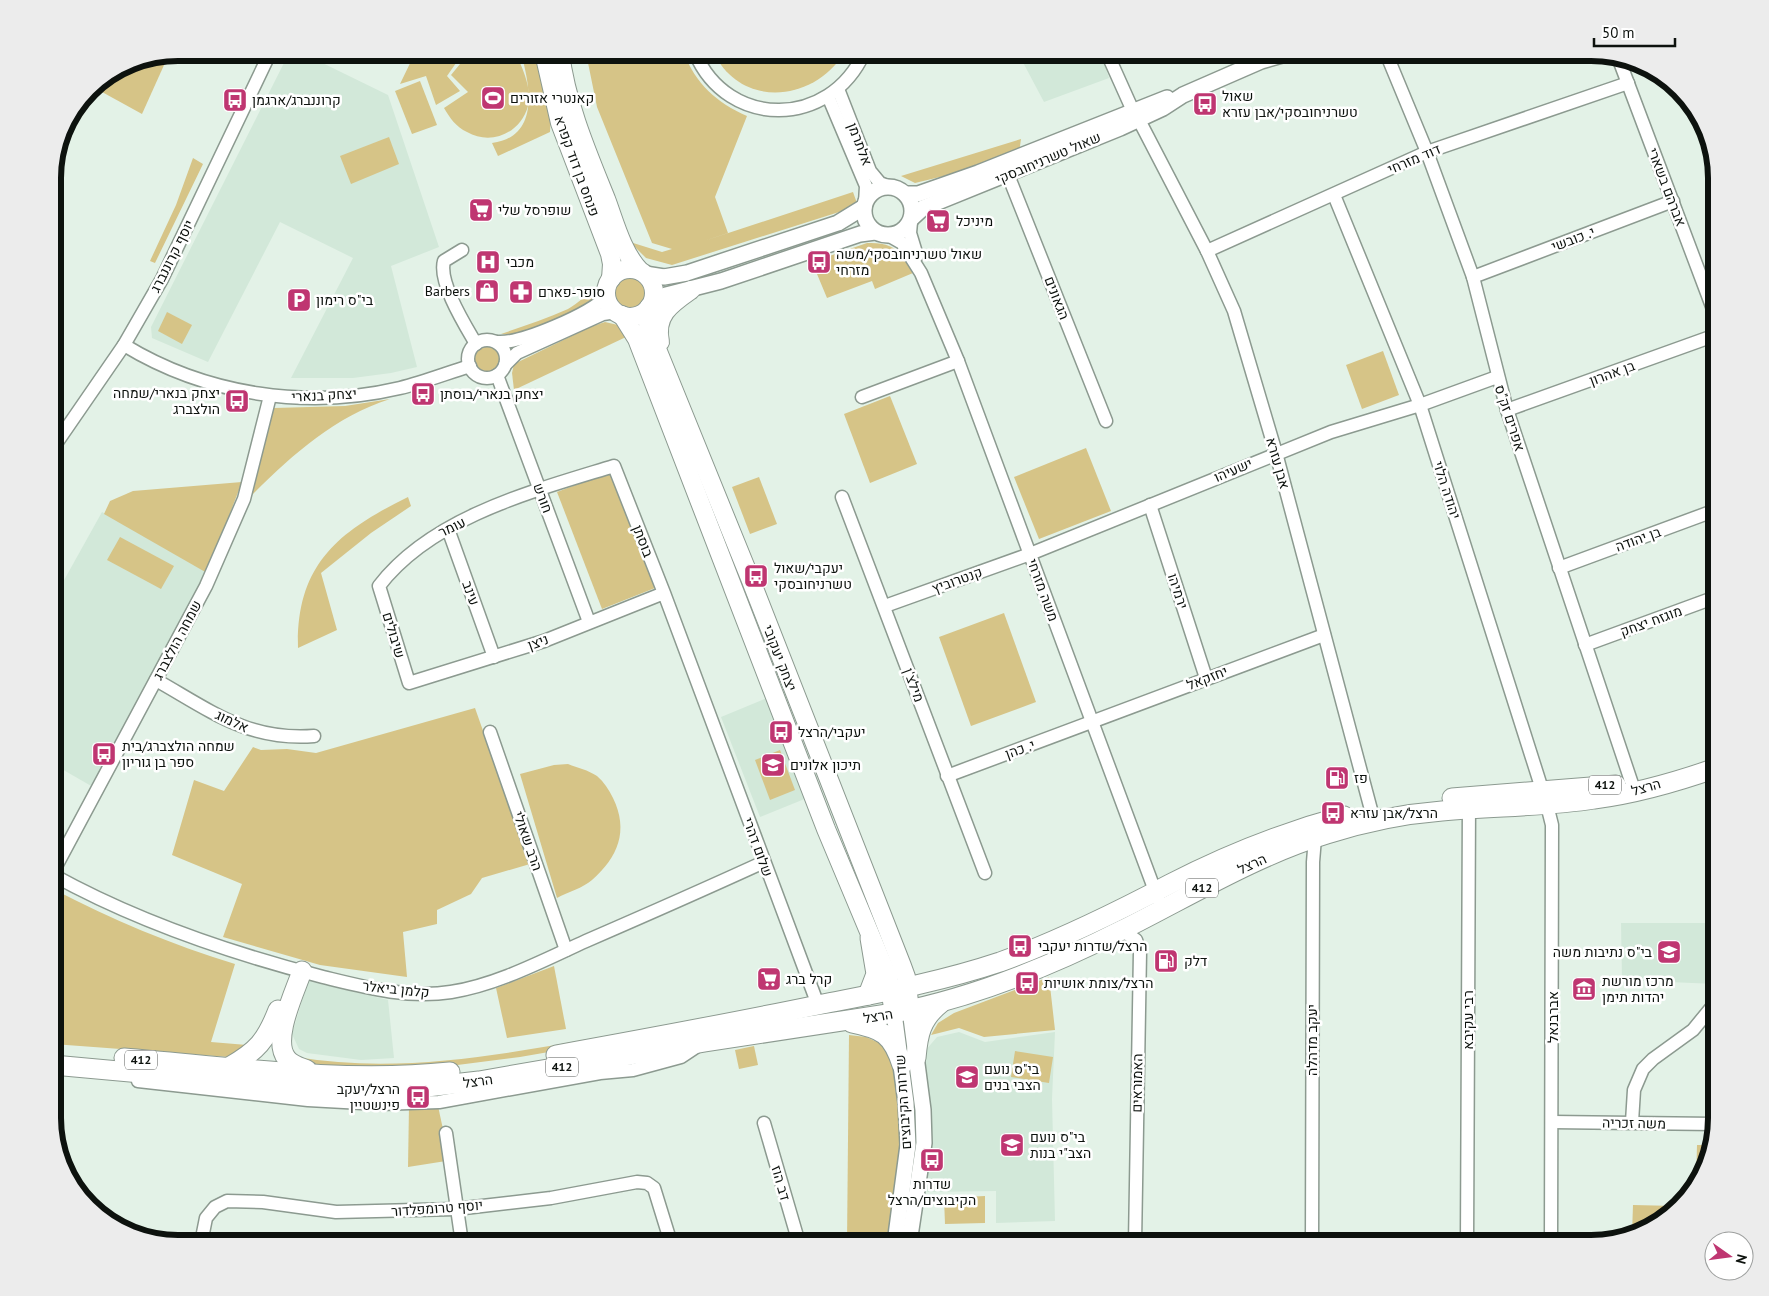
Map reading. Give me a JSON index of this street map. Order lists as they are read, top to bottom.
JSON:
{
  "streets": {
    "main road": [
      "פנחס בן דוד קפרא",
      "יצחק יעקובי",
      "412",
      "הרצל",
      "שדרות הקיבוצים"
    ],
    "street": [
      "אלתרמן",
      "שאול טשרניחובסקי",
      "דוד מזרחי",
      "אברהם בשארי",
      "י. כובשי",
      "יוסף קרוננברג",
      "הגאונים",
      "בן אהרון",
      "יצחק בנארי",
      "אפרים זק\"ס",
      "אבן עזרא",
      "ישעיהו",
      "יהודה הלוי",
      "חורש",
      "עומר",
      "בן יהודה",
      "בוסתן",
      "קנטרוביץ",
      "משה מזרחי",
      "ירמיהו",
      "עינב",
      "מוגזח יצחק",
      "שיבולים",
      "שמחה הולצברג",
      "ניצן",
      "יחזקאל",
      "מילצ'ן",
      "אלמוג",
      "י. כהן",
      "הרב שאולי",
      "שלום דהרי",
      "קלמן ביאלר",
      "אברבנאל",
      "רבי עקיבא",
      "יעקב מדהלה",
      "האמוראים",
      "משה זכריה",
      "דב הוז",
      "יוסף טרומפלדור"
    ]
  },
  "crossings": [
    ["אלתרמן", "שאול טשרניחובסקי"],
    ["אלתרמן", "משה מזרחי"],
    ["שאול טשרניחובסקי", "הגאונים"],
    ["שאול טשרניחובסקי", "אבן עזרא"],
    ["שאול טשרניחובסקי", "משה מזרחי"],
    ["דוד מזרחי", "אברהם בשארי"],
    ["דוד מזרחי", "אפרים זק\"ס"],
    ["דוד מזרחי", "אבן עזרא"],
    ["דוד מזרחי", "יהודה הלוי"],
    ["פנחס בן דוד קפרא", "יצחק יעקובי"],
    ["אברהם בשארי", "י. כובשי"],
    ["י. כובשי", "אפרים זק\"ס"],
    ["יוסף קרוננברג", "יצחק בנארי"],
    ["בן אהרון", "אפרים זק\"ס"],
    ["יצחק בנארי", "חורש"],
    ["יצחק בנארי", "שמחה הולצברג"],
    ["אפרים זק\"ס", "ישעיהו"],
    ["אפרים זק\"ס", "בן יהודה"],
    ["אפרים זק\"ס", "מוגזח יצחק"],
    ["אפרים זק\"ס", "הרצל"],
    ["אבן עזרא", "ישעיהו"],
    ["אבן עזרא", "יחזקאל"],
    ["אבן עזרא", "הרצל"],
    ["ישעיהו", "יהודה הלוי"],
    ["ישעיהו", "קנטרוביץ"],
    ["ישעיהו", "משה מזרחי"],
    ["ישעיהו", "ירמיהו"],
    ["יהודה הלוי", "הרצל"],
    ["יהודה הלוי", "אברבנאל"],
    ["חורש", "עומר"],
    ["חורש", "בוסתן"],
    ["חורש", "ניצן"],
    ["עומר", "בוסתן"],
    ["עומר", "עינב"],
    ["עומר", "שיבולים"],
    ["בוסתן", "ניצן"],
    ["בוסתן", "שלום דהרי"],
    ["קנטרוביץ", "משה מזרחי"],
    ["קנטרוביץ", "מילצ'ן"],
    ["משה מזרחי", "יחזקאל"],
    ["משה מזרחי", "י. כהן"],
    ["משה מזרחי", "הרצל"],
    ["ירמיהו", "יחזקאל"],
    ["עינב", "ניצן"],
    ["שיבולים", "ניצן"],
    ["שמחה הולצברג", "אלמוג"],
    ["יצחק יעקובי", "הרצל"],
    ["יצחק יעקובי", "שדרות הקיבוצים"],
    ["יחזקאל", "י. כהן"],
    ["מילצ'ן", "י. כהן"],
    ["הרצל", "שלום דהרי"],
    ["הרצל", "אברבנאל"],
    ["הרצל", "רבי עקיבא"],
    ["הרצל", "יעקב מדהלה"],
    ["הרצל", "האמוראים"],
    ["הרצל", "שדרות הקיבוצים"],
    ["הרב שאולי", "קלמן ביאלר"],
    ["שלום דהרי", "קלמן ביאלר"],
    ["אברבנאל", "משה זכריה"]
  ],
  "places": {
    "sports": ["קאנטרי אזורים"],
    "bus stop": [
      "קרוננברג/ארגמן",
      "שאול טשרניחובסקי/אבן עזרא",
      "שאול טשרניחובסקי/משה מזרחי",
      "יצחק בנארי/בוסתן",
      "יצחק בנארי/שמחה הולצברג",
      "יעקבי/שאול טשרניחובסקי",
      "יעקבי/הרצל",
      "שמחה הולצברג/בית ספר בן גוריון",
      "הרצל/אבן עזרא",
      "הרצל/שדרות יעקבי",
      "הרצל/צומת אושיות",
      "הרצל/יעקב פינשטיין",
      "שדרות הקיבוצים/הרצל"
    ],
    "supermarket": ["שופרסל שלי", "מיניכל", "קרל ברג"],
    "hospital": ["מכבי"],
    "shop": ["Barbers"],
    "pharmacy": ["סופר-פארם"],
    "parking": ["בי\"ס רימון"],
    "school or university": [
      "תיכון אלונים",
      "בי\"ס נתיבות משה",
      "בי\"ס נועם הצבי בנים",
      "בי\"ס נועם הצב\"י בנות"
    ],
    "fuel station": ["פז", "דלק"],
    "museum": ["מרכז מורשת יהדות תימן"]
  },
  "scale_bar": "50 m",
  "north": "right"
}
